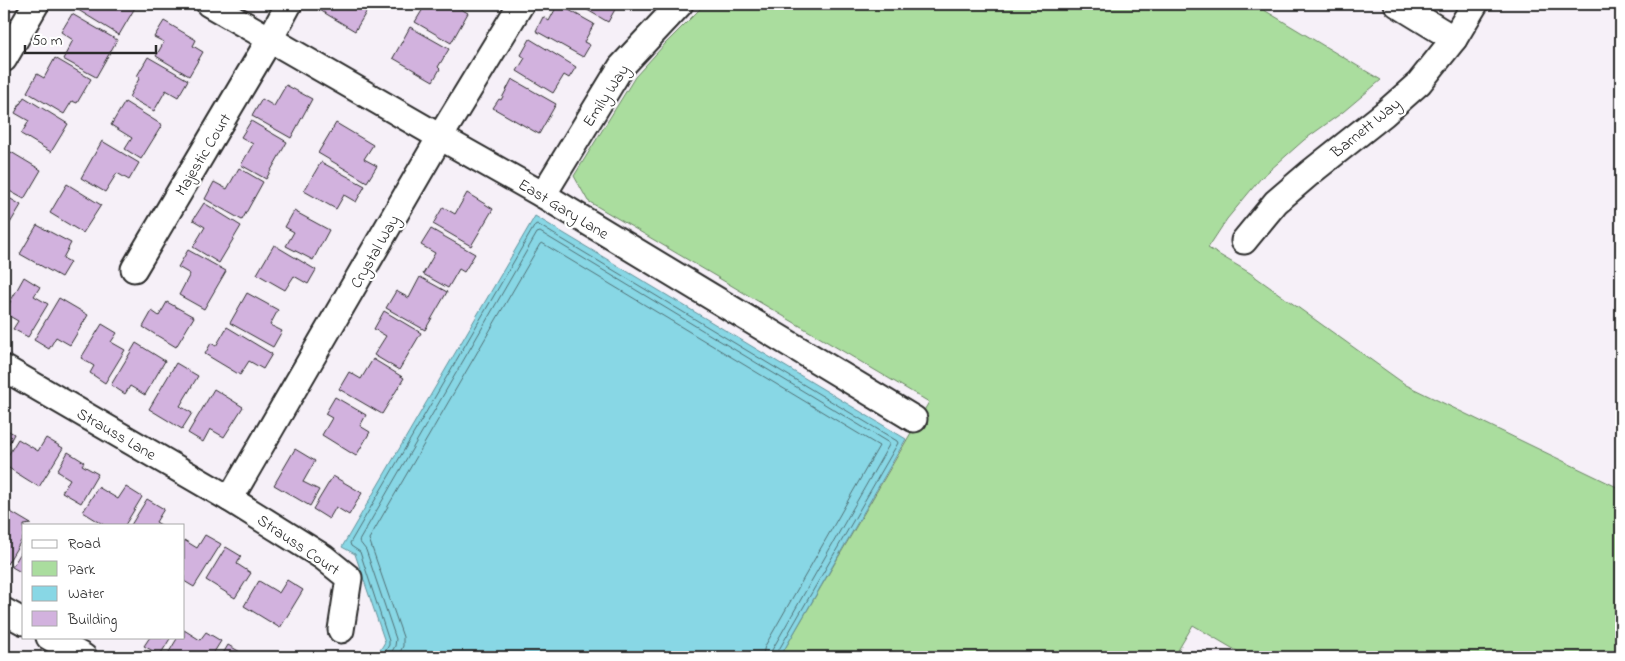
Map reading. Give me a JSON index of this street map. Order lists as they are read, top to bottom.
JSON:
{
  "streets": {
    "street": [
      "Emily Way",
      "Barnett Way",
      "Majestic Court",
      "East Gary Lane",
      "Crystal Way",
      "Strauss Lane",
      "Strauss Court"
    ]
  },
  "crossings": [
    ["Emily Way", "East Gary Lane"],
    ["Majestic Court", "East Gary Lane"],
    ["East Gary Lane", "Crystal Way"],
    ["Crystal Way", "Strauss Lane"],
    ["Crystal Way", "Strauss Court"],
    ["Strauss Lane", "Strauss Court"]
  ],
  "legend": [
    "Road",
    "Park",
    "Water",
    "Building"
  ],
  "scale_bar": "50 m"
}
